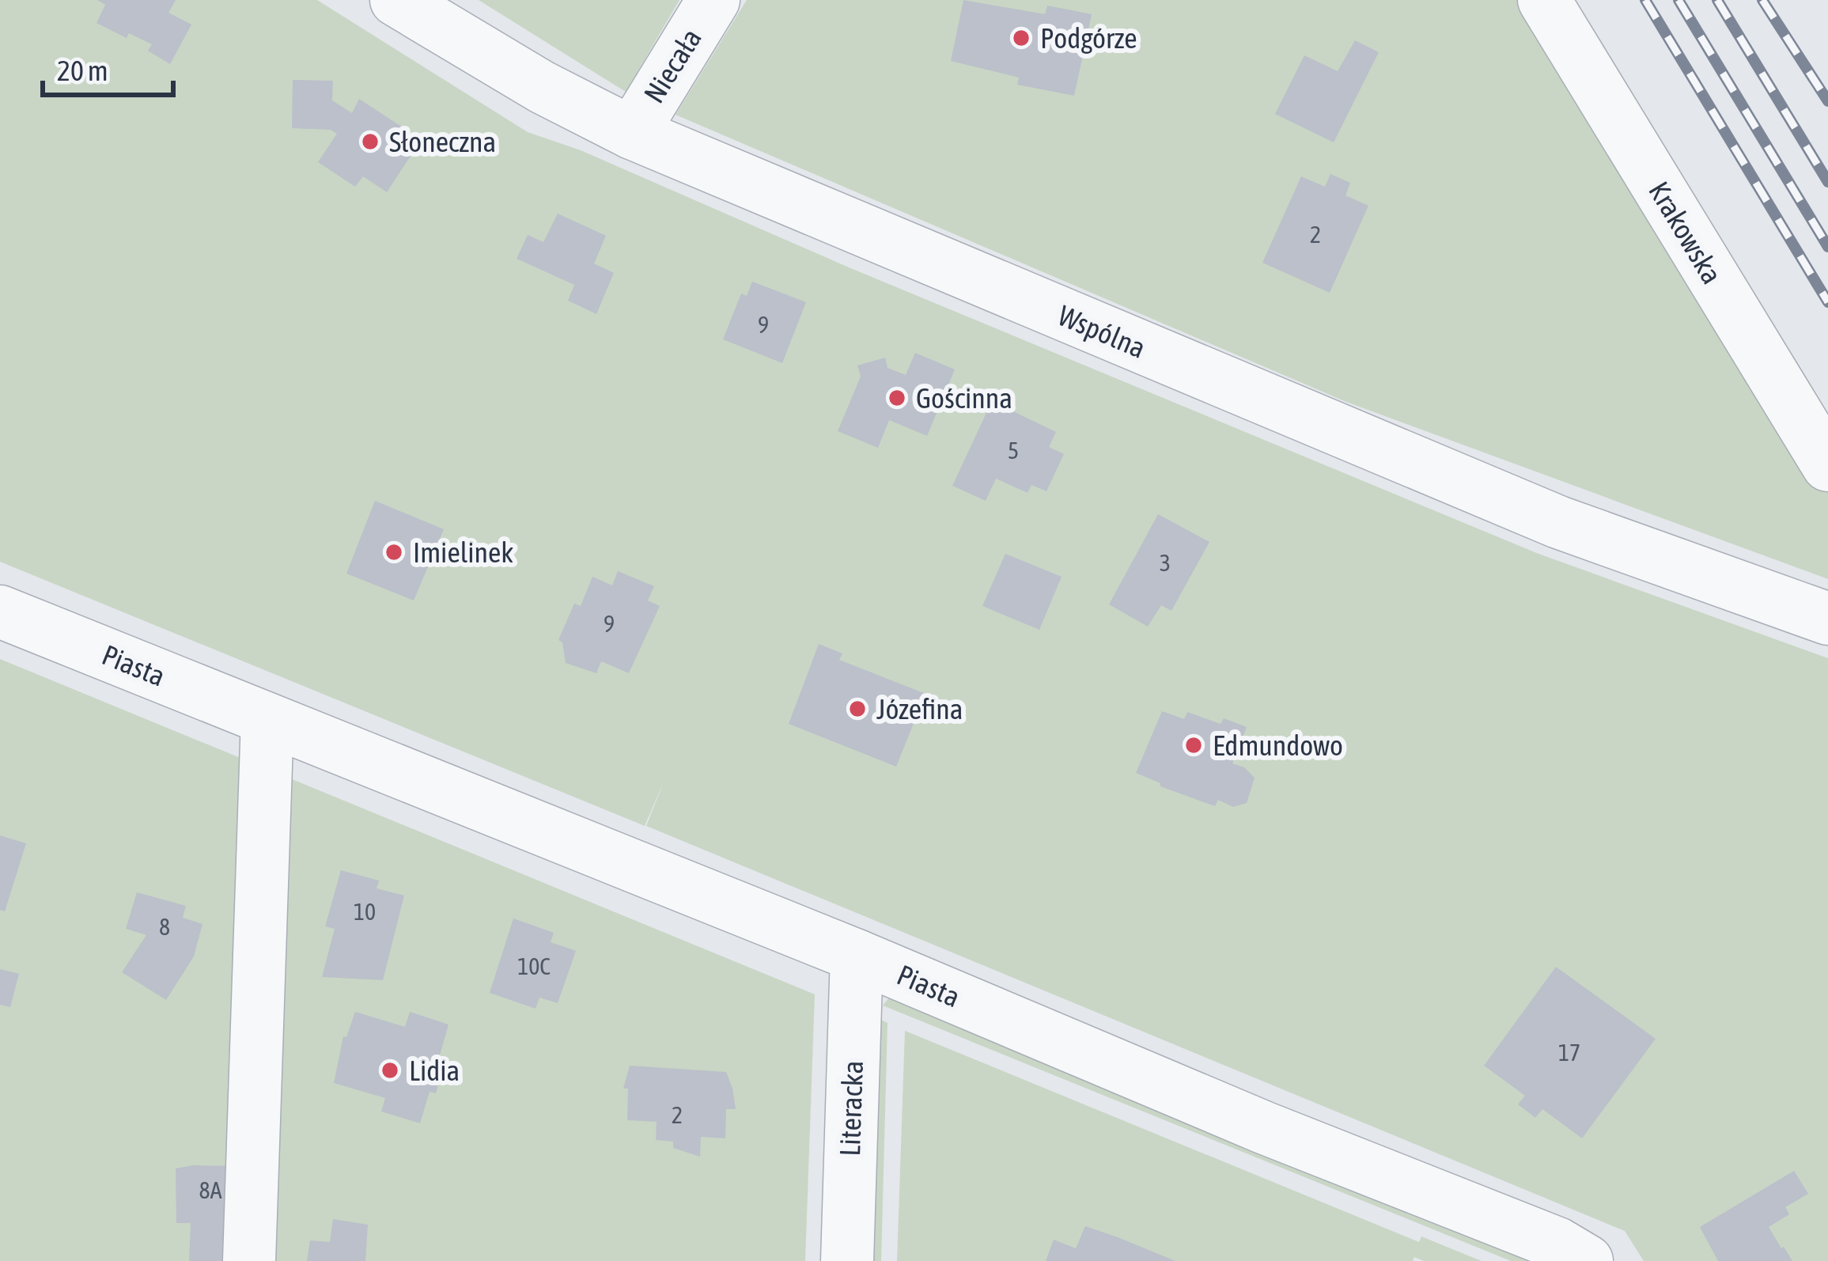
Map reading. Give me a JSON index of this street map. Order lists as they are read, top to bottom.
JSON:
{
  "streets": {
    "street": [
      "Niecała",
      "Krakowska",
      "Wspólna",
      "Piasta",
      "Literacka"
    ]
  },
  "crossings": [
    ["Niecała", "Wspólna"],
    ["Piasta", "Literacka"]
  ],
  "places": [
    "Podgórze",
    "Słoneczna",
    "Gościnna",
    "Imielinek",
    "Józefina",
    "Edmundowo",
    "Lidia"
  ],
  "house_numbers": [
    "2",
    "9",
    "5",
    "3",
    "9",
    "10",
    "8",
    "10C",
    "17",
    "2",
    "8A"
  ],
  "scale_bar": "20 m"
}
